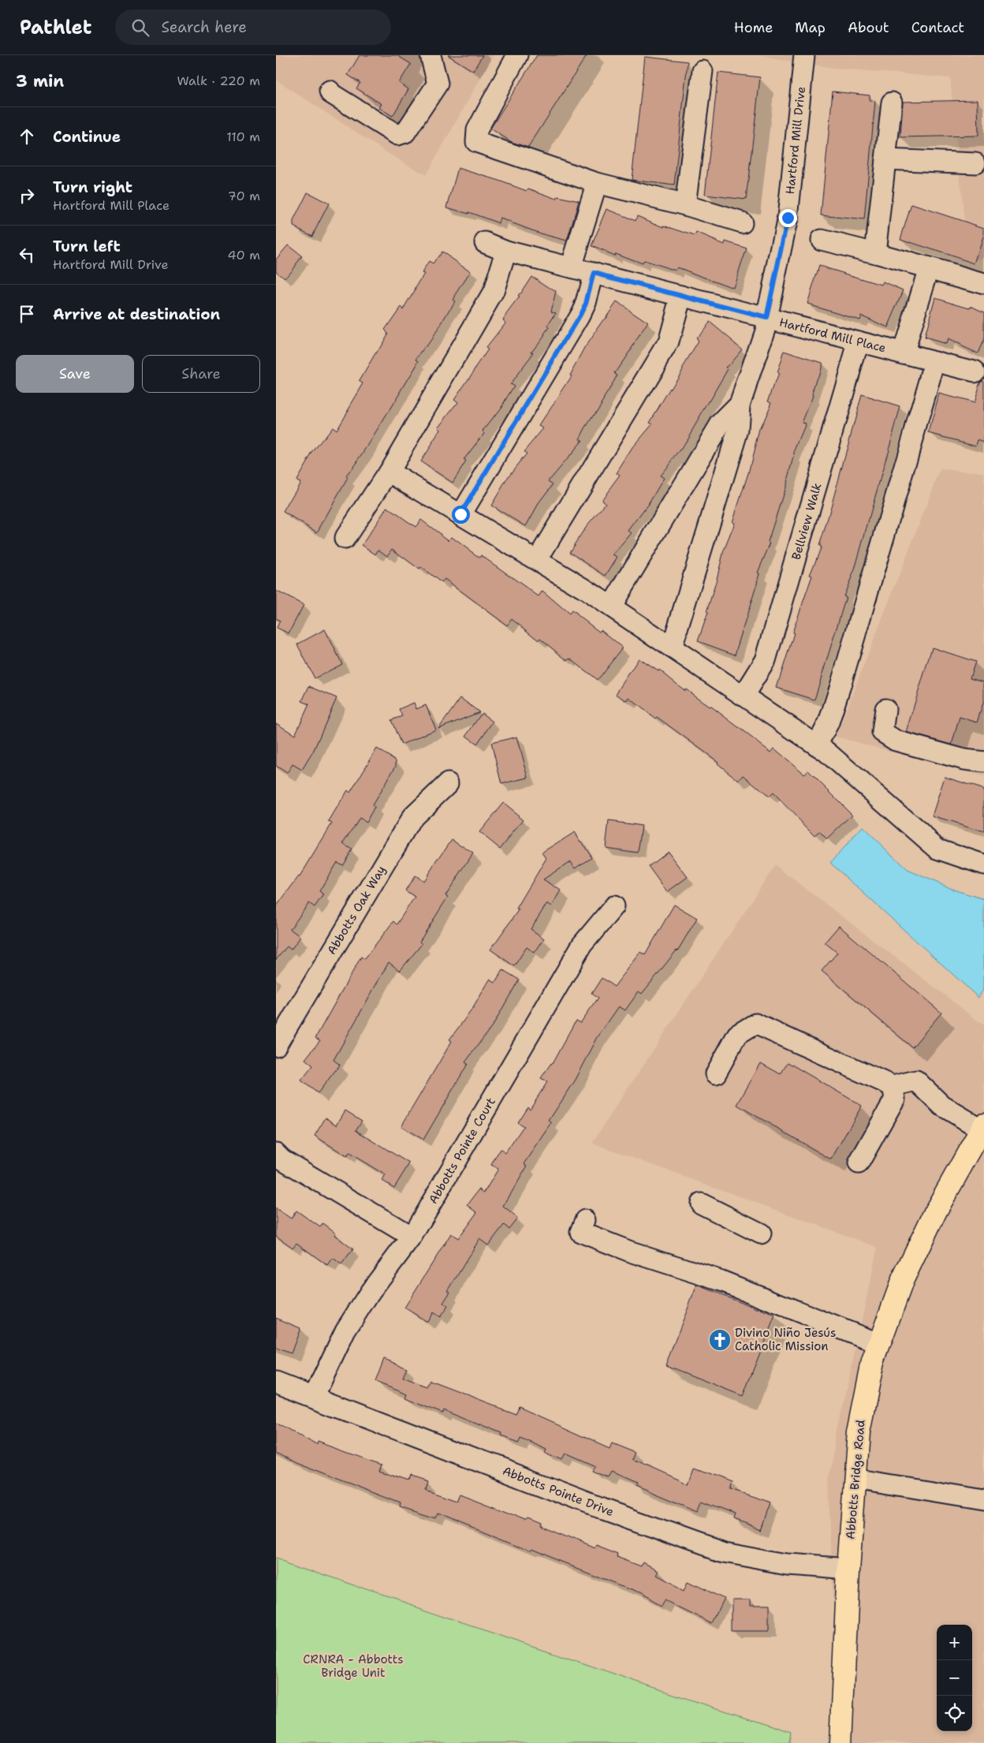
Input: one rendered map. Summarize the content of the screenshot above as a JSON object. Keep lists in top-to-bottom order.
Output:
{
  "streets": {
    "main road": ["Abbotts Bridge Road"],
    "street": [
      "Hartford Mill Drive",
      "Hartford Mill Place",
      "Bellview Walk",
      "Abbotts Oak Way",
      "Abbotts Pointe Court",
      "Abbotts Pointe Drive"
    ]
  },
  "crossings": [
    ["Hartford Mill Drive", "Hartford Mill Place"],
    ["Hartford Mill Place", "Bellview Walk"],
    ["Abbotts Pointe Court", "Abbotts Pointe Drive"],
    ["Abbotts Bridge Road", "Abbotts Pointe Drive"]
  ],
  "parks": ["CRNRA - Abbotts Bridge Unit"],
  "places": {
    "church": ["Divino Niño Jesús Catholic Mission"]
  },
  "page": {
    "header": "Pathlet",
    "search": "Search here",
    "nav": [
      "Home",
      "Map",
      "About",
      "Contact"
    ],
    "heading": ["3 min", "Walk · 220 m"],
    "list": [
      ["Continue", "110 m"],
      ["Turn right", "Hartford Mill Place", "70 m"],
      ["Turn left", "Hartford Mill Drive", "40 m"],
      "Arrive at destination"
    ],
    "buttons": ["Save", "Share"],
    "map_buttons": ["+", "−"]
  }
}
